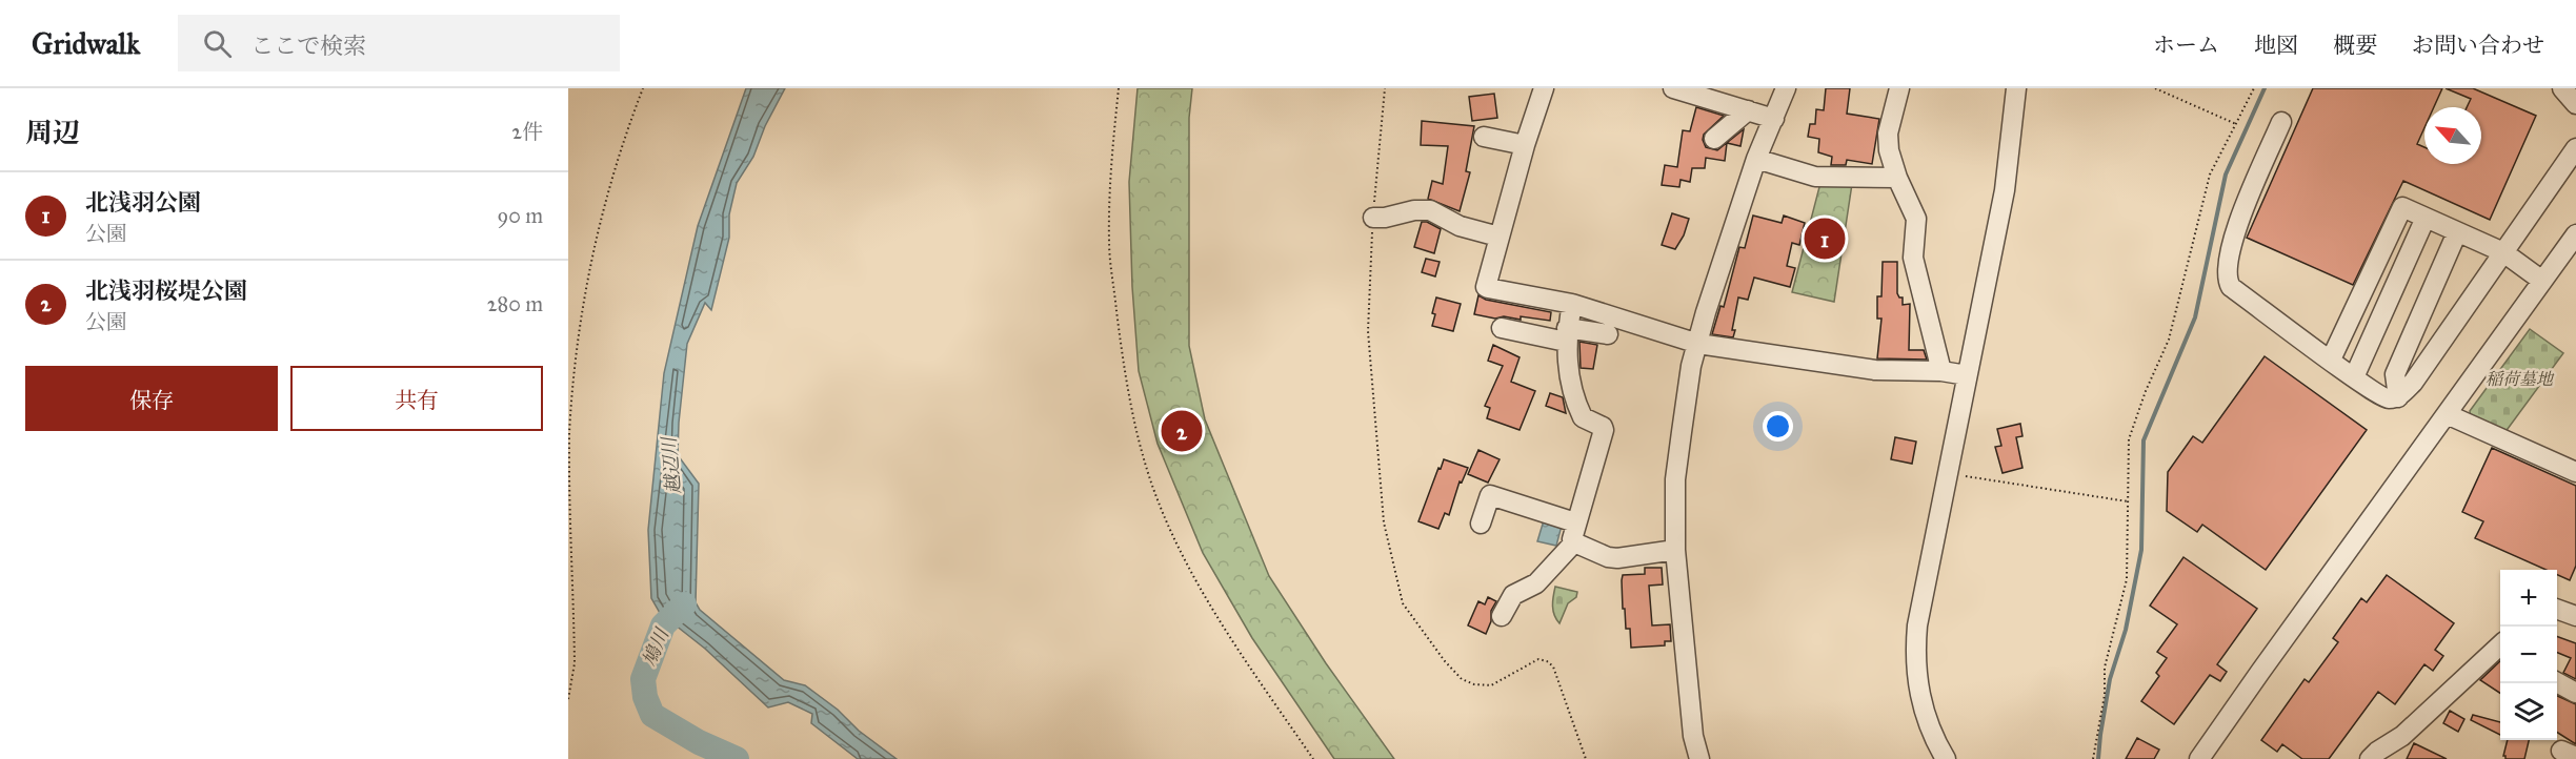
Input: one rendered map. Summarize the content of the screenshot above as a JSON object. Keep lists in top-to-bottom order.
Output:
{
  "water": ["越辺川", "鳩川"],
  "parks": ["稲荷墓地"],
  "north": "top left",
  "page": {
    "header": "Gridwalk",
    "search": "ここで検索",
    "nav": [
      "ホーム",
      "地図",
      "概要",
      "お問い合わせ"
    ],
    "heading": ["周辺", "2件"],
    "list": [
      {
        "mark": "1",
        "name": "北浅羽公園",
        "note": "公園",
        "value": "90 m"
      },
      {
        "mark": "2",
        "name": "北浅羽桜堤公園",
        "note": "公園",
        "value": "280 m"
      }
    ],
    "pins": ["1", "2"],
    "buttons": ["保存", "共有"],
    "map_buttons": ["+", "−"]
  }
}
